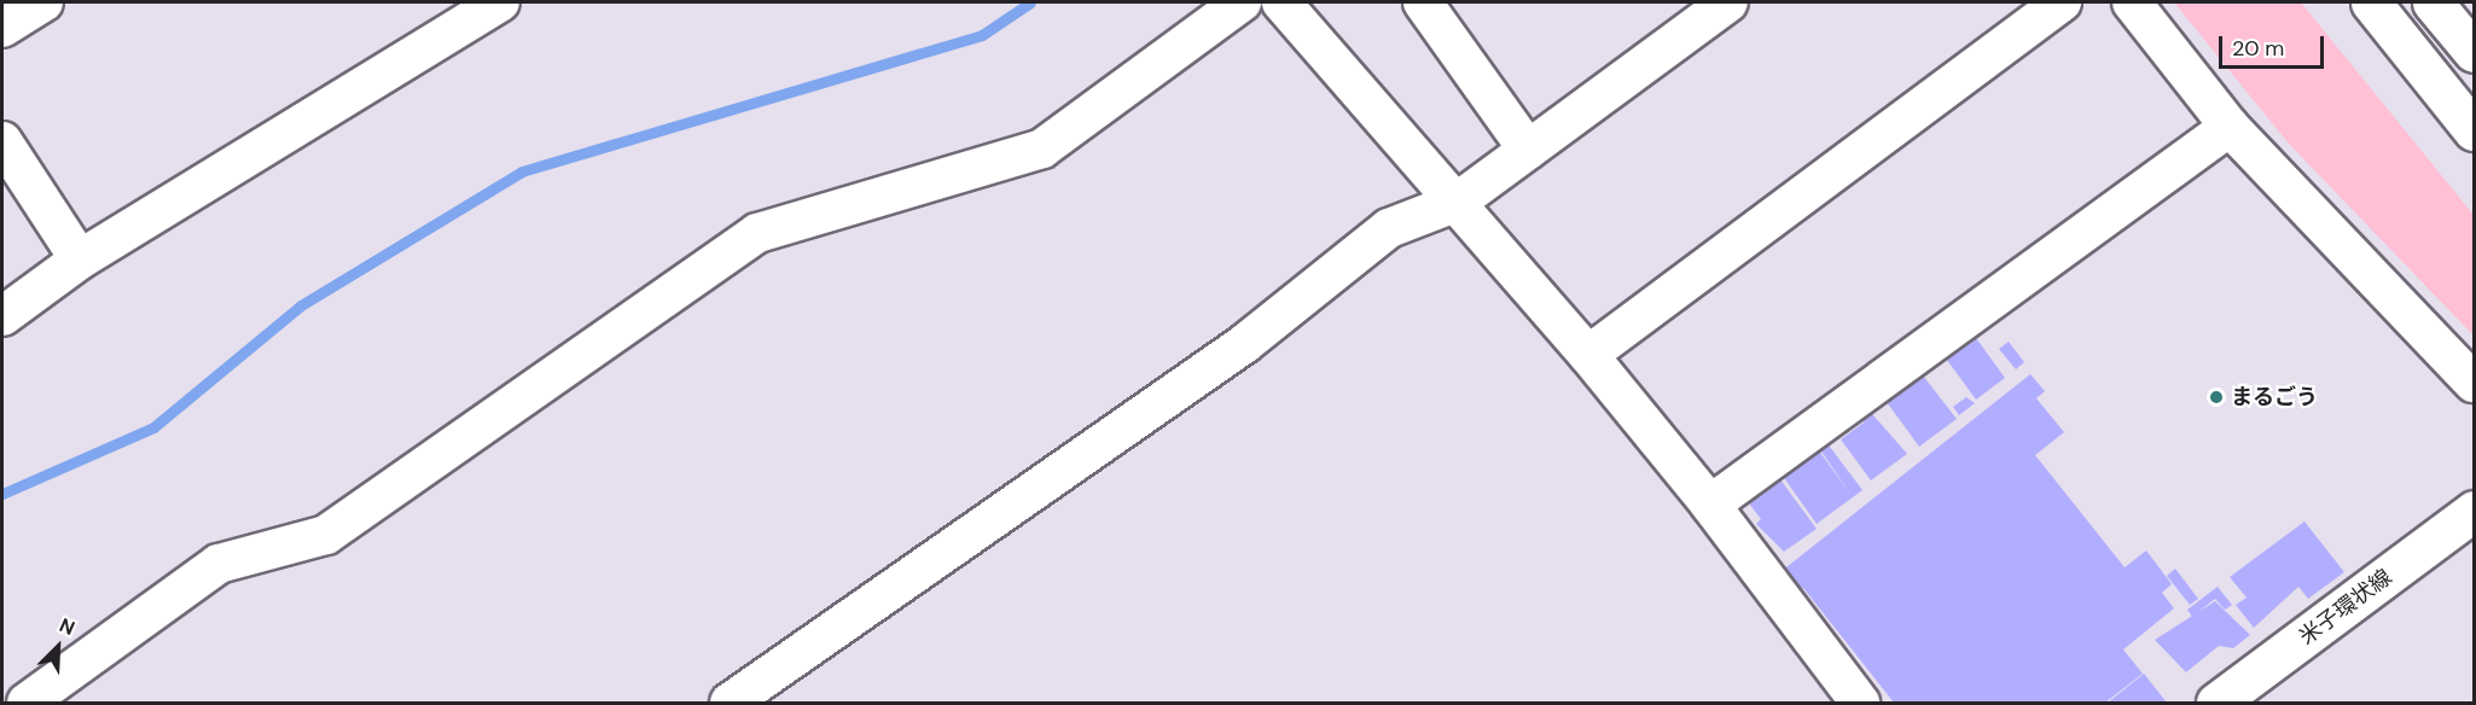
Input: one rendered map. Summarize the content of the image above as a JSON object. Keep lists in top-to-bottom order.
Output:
{
  "streets": {
    "main road": ["米子環状線"]
  },
  "places": ["まるごう"],
  "scale_bar": "20 m",
  "north": "top right"
}
